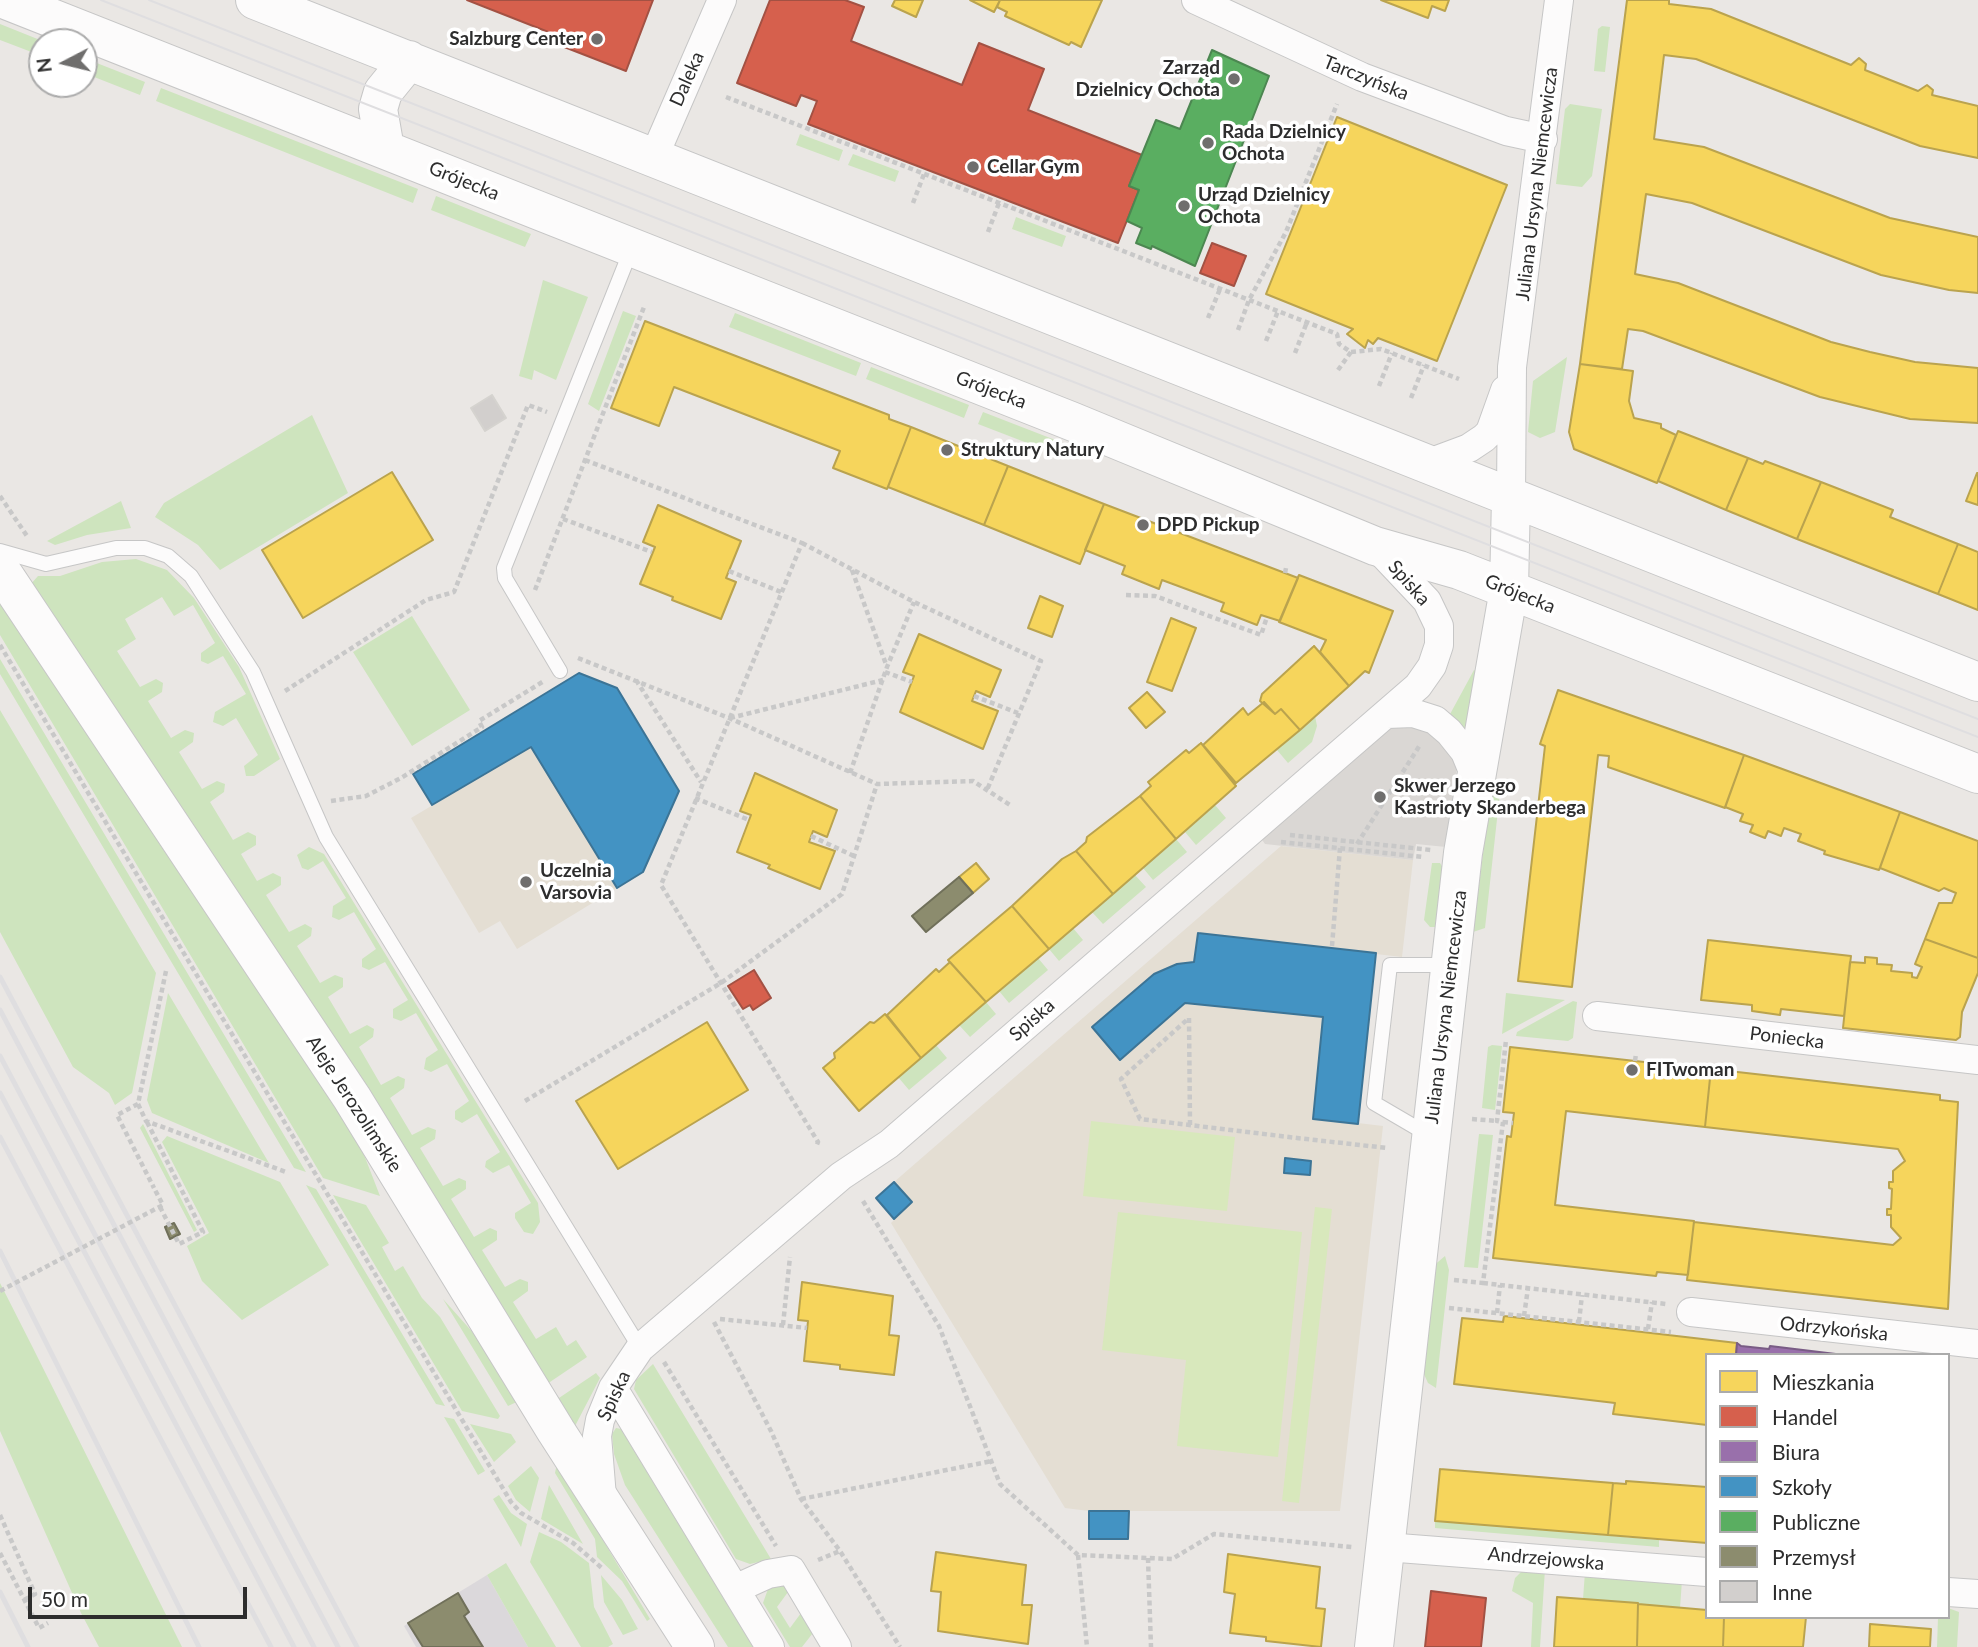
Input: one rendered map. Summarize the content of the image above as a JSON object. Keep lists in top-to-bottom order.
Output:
{
  "streets": {
    "main road": ["Grójecka", "Juliana Ursyna Niemcewicza", "Aleje Jerozolimskie"],
    "street": [
      "Tarczyńska",
      "Daleka",
      "Spiska",
      "Poniecka",
      "Odrzykońska",
      "Andrzejowska"
    ]
  },
  "crossings": [
    ["Tarczyńska", "Juliana Ursyna Niemcewicza"],
    ["Grójecka", "Juliana Ursyna Niemcewicza"],
    ["Grójecka", "Spiska"],
    ["Juliana Ursyna Niemcewicza", "Andrzejowska"],
    ["Spiska", "Aleje Jerozolimskie"]
  ],
  "places": [
    "Salzburg Center",
    "Zarząd Dzielnicy Ochota",
    "Rada Dzielnicy Ochota",
    "Cellar Gym",
    "Urząd Dzielnicy Ochota",
    "Struktury Natury",
    "DPD Pickup",
    "Skwer Jerzego Kastrioty Skanderbega",
    "Uczelnia Varsovia",
    "FITwoman"
  ],
  "legend": [
    "Mieszkania",
    "Handel",
    "Biura",
    "Szkoły",
    "Publiczne",
    "Przemysł",
    "Inne"
  ],
  "scale_bar": "50 m",
  "north": "left"
}
